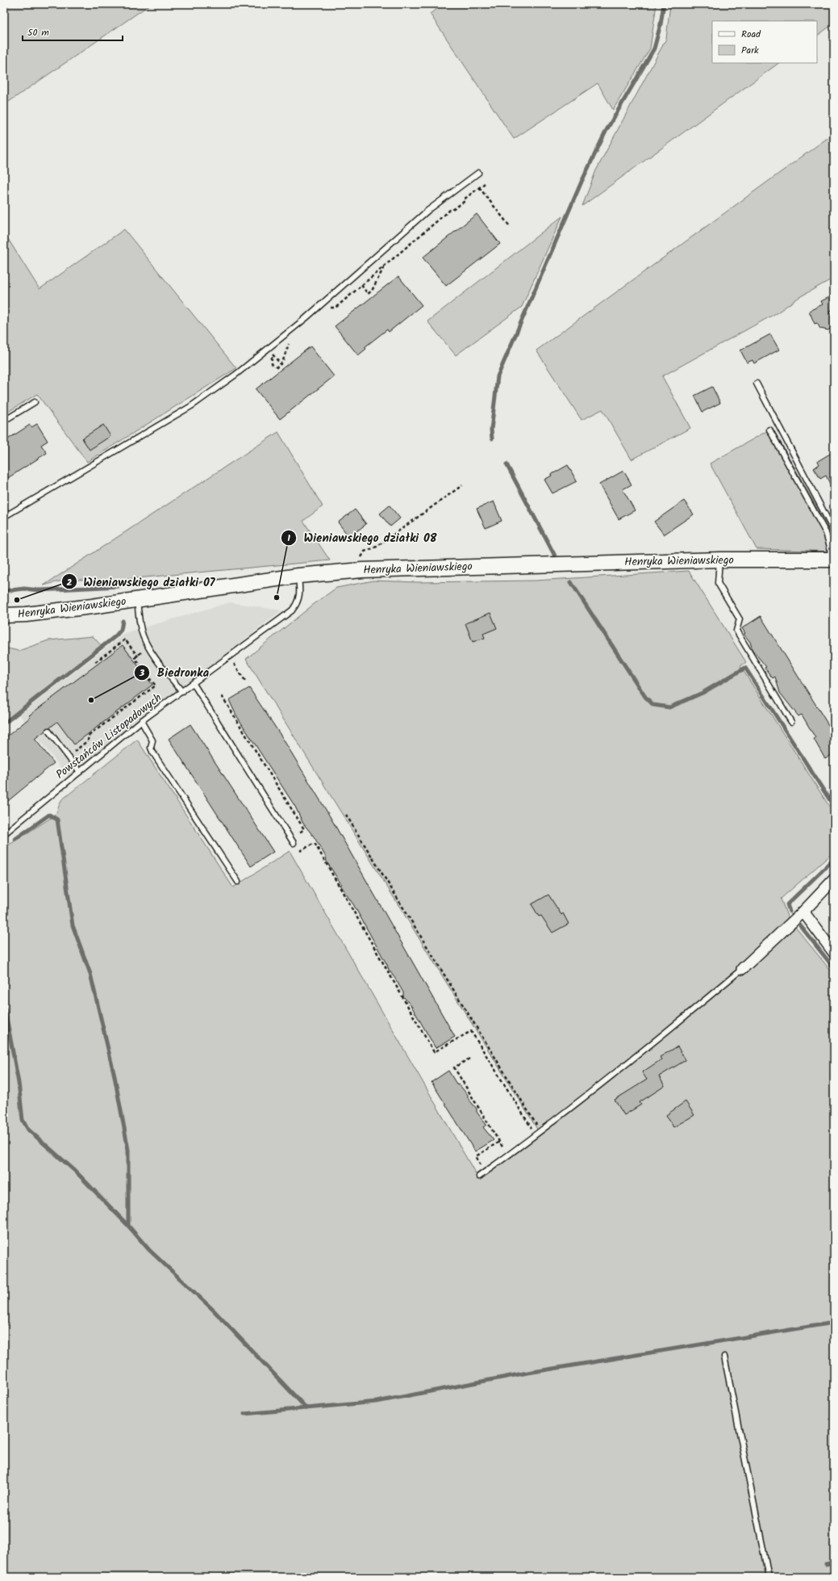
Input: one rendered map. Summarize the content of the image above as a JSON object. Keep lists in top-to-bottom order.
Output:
{
  "streets": {
    "street": ["Henryka Wieniawskiego"],
    "lane": ["Powstańców Listopadowych"]
  },
  "crossings": [
    ["Henryka Wieniawskiego", "Powstańców Listopadowych"]
  ],
  "places": ["Wieniawskiego działki 08", "Wieniawskiego działki 07", "Biedronka"],
  "legend": ["Road", "Park"],
  "scale_bar": "50 m"
}
